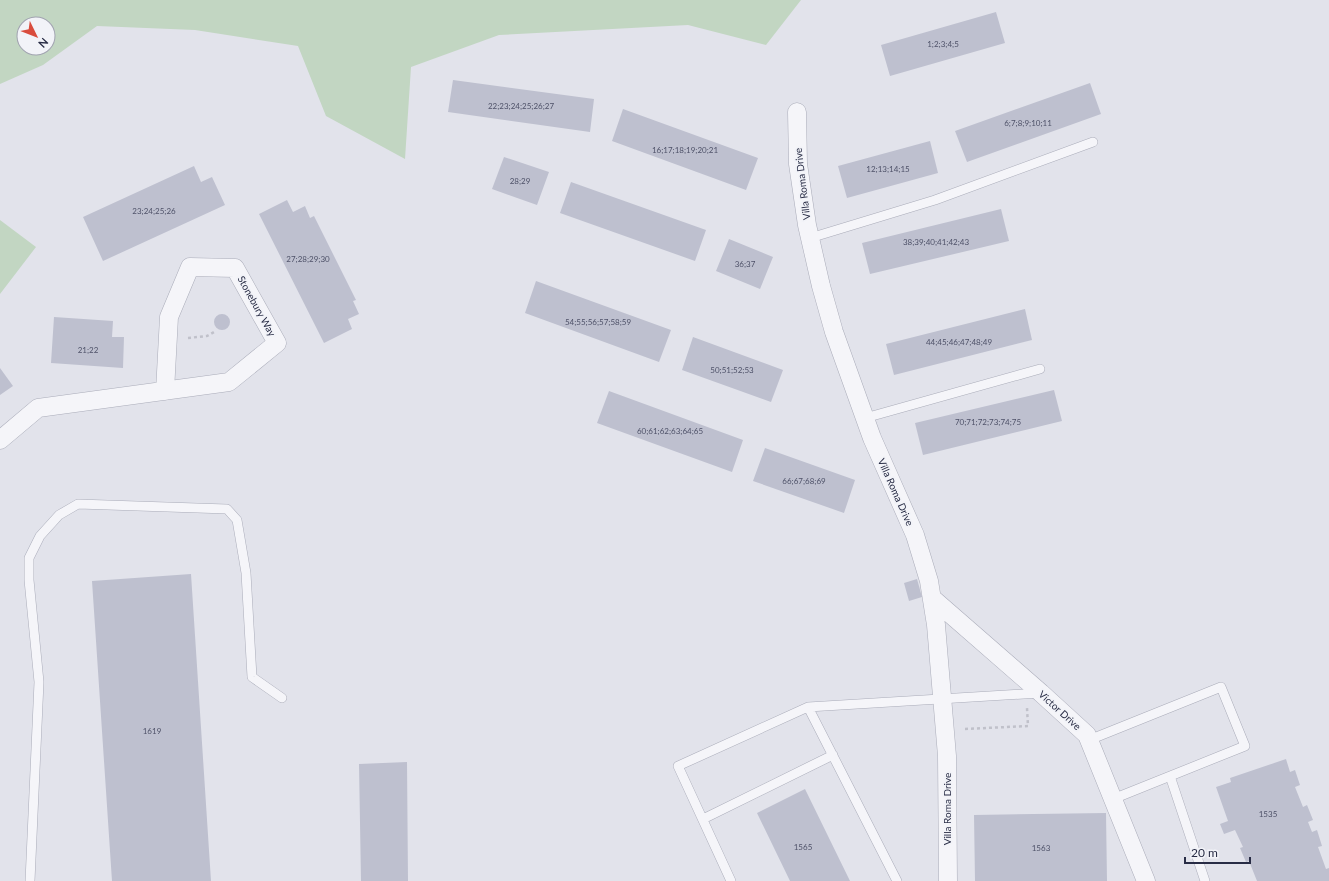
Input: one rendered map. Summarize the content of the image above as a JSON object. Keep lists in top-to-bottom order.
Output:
{
  "streets": {
    "street": ["Villa Roma Drive", "Stonebury Way", "Victor Drive"]
  },
  "crossings": [
    ["Villa Roma Drive", "Victor Drive"]
  ],
  "house_numbers": [
    "1;2;3;4;5",
    "22;23;24;25;26;27",
    "6;7;8;9;10;11",
    "16;17;18;19;20;21",
    "12;13;14;15",
    "28;29",
    "23;24;25;26",
    "38;39;40;41;42;43",
    "27;28;29;30",
    "36;37",
    "54;55;56;57;58;59",
    "44;45;46;47;48;49",
    "21;22",
    "50;51;52;53",
    "70;71;72;73;74;75",
    "60;61;62;63;64;65",
    "66;67;68;69",
    "1619",
    "1535",
    "1565",
    "1563"
  ],
  "scale_bar": "20 m",
  "north": "bottom right"
}
